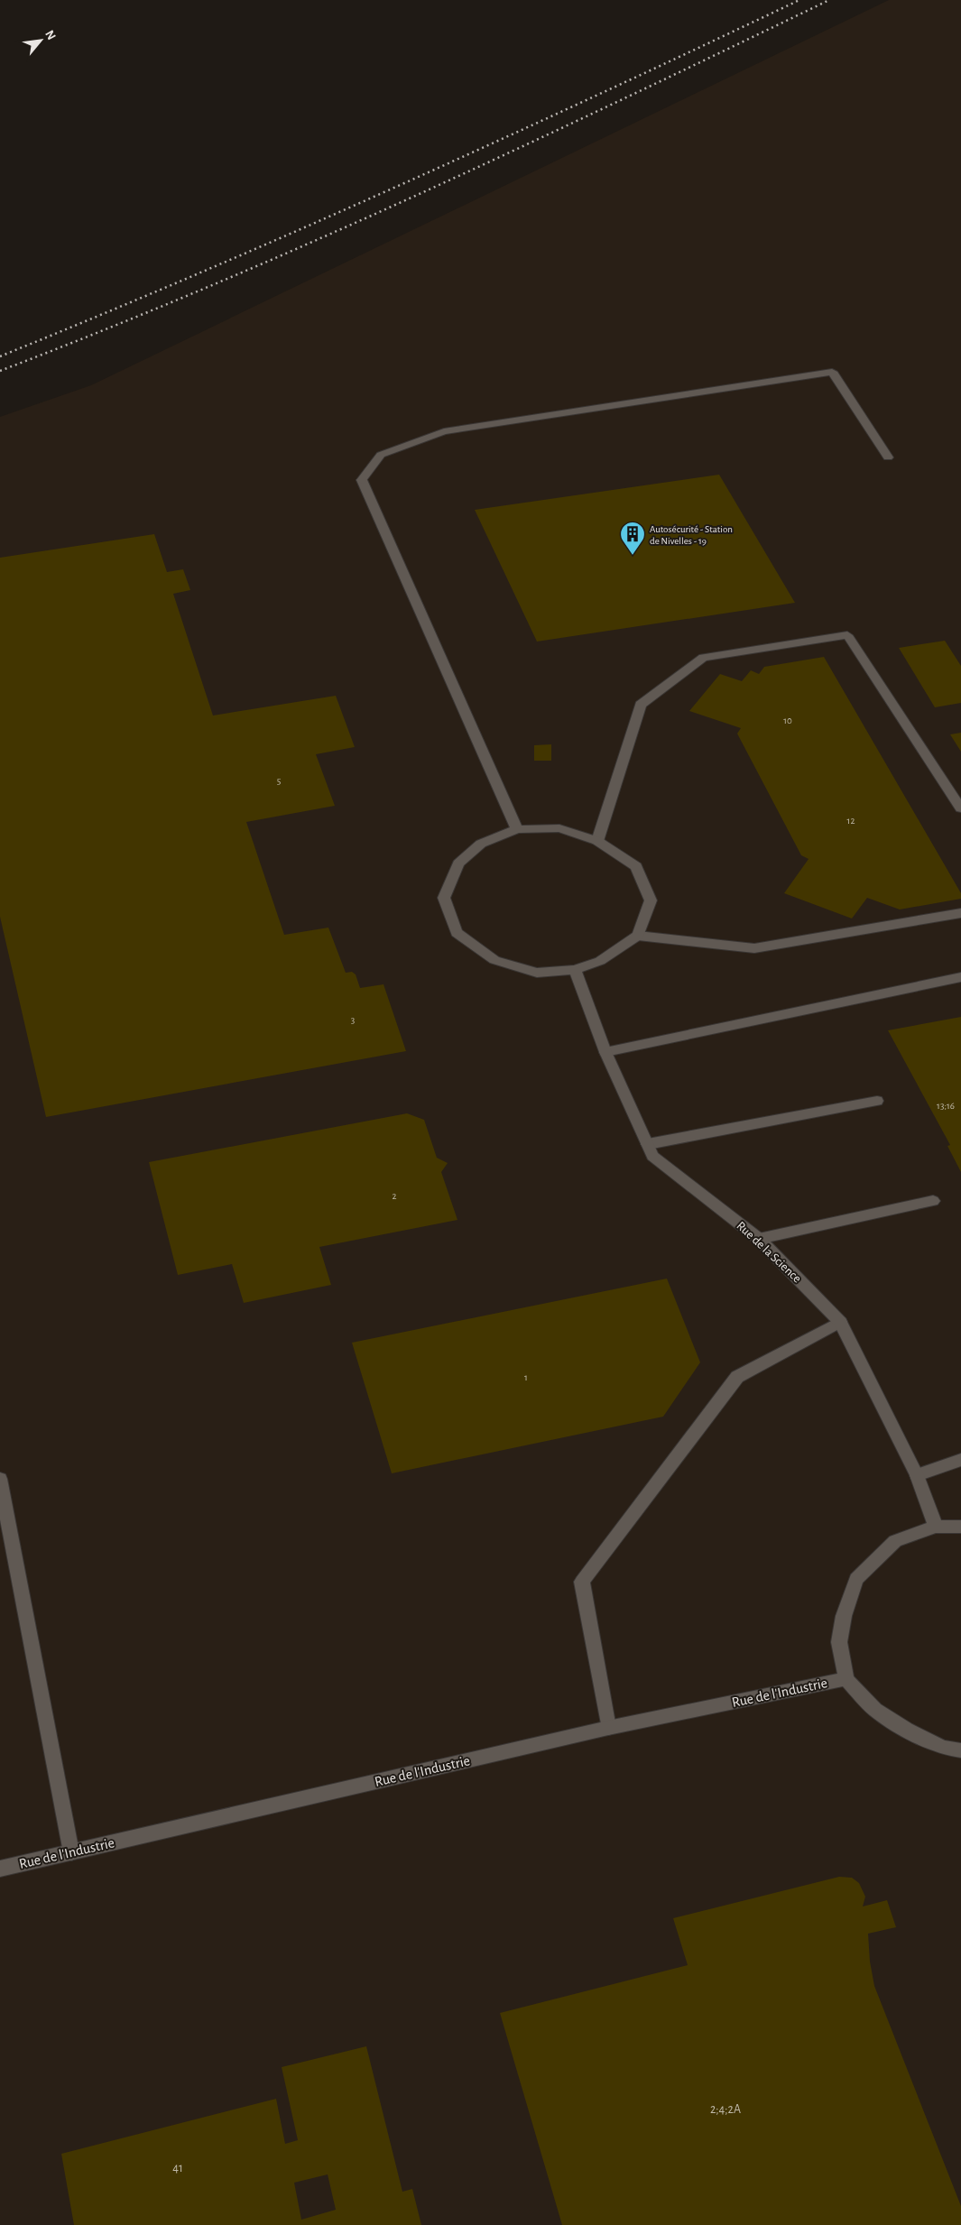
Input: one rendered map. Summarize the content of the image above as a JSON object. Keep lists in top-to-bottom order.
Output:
{
  "streets": {
    "street": ["Rue de la Science", "Rue de l'Industrie"]
  },
  "places": {
    "building": ["Autosécurité - Station de Nivelles - 19"]
  },
  "house_numbers": [
    "10",
    "5",
    "12",
    "3",
    "13;16",
    "2",
    "1",
    "2;4;2A",
    "41"
  ],
  "north": "top right"
}
